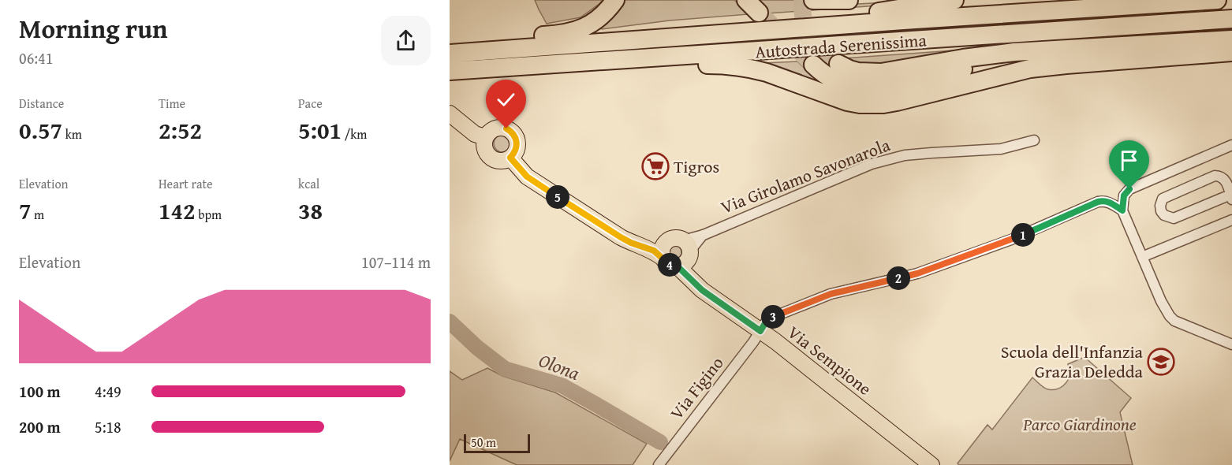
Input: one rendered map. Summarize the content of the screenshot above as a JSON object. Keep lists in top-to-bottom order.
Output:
{
  "streets": {
    "highway": ["Autostrada Serenissima"],
    "main road": ["Via Sempione"],
    "street": ["Via Girolamo Savonarola", "Via Figino"]
  },
  "crossings": [
    ["Via Girolamo Savonarola", "Via Sempione"],
    ["Via Sempione", "Via Figino"]
  ],
  "water": ["Olona"],
  "parks": ["Parco Giardinone"],
  "places": {
    "supermarket": ["Tigros"],
    "school or university": ["Scuola dell'Infanzia Grazia Deledda"]
  },
  "scale_bar": "50 m",
  "page": {
    "heading": ["Morning run", "06:41"],
    "stats": [
      ["Distance", "0.57 km"],
      ["Time", "2:52"],
      ["Pace", "5:01 /km"],
      ["Elevation", "7 m"],
      ["Heart rate", "142 bpm"],
      ["kcal", "38"]
    ],
    "pins": [
      "5",
      "1",
      "4",
      "2",
      "3"
    ],
    "chart": ["Elevation", "107–114 m"],
    "list": [
      {
        "name": "100 m",
        "note": "4:49"
      },
      {
        "name": "200 m",
        "note": "5:18"
      }
    ],
    "scale": "50 m"
  }
}
